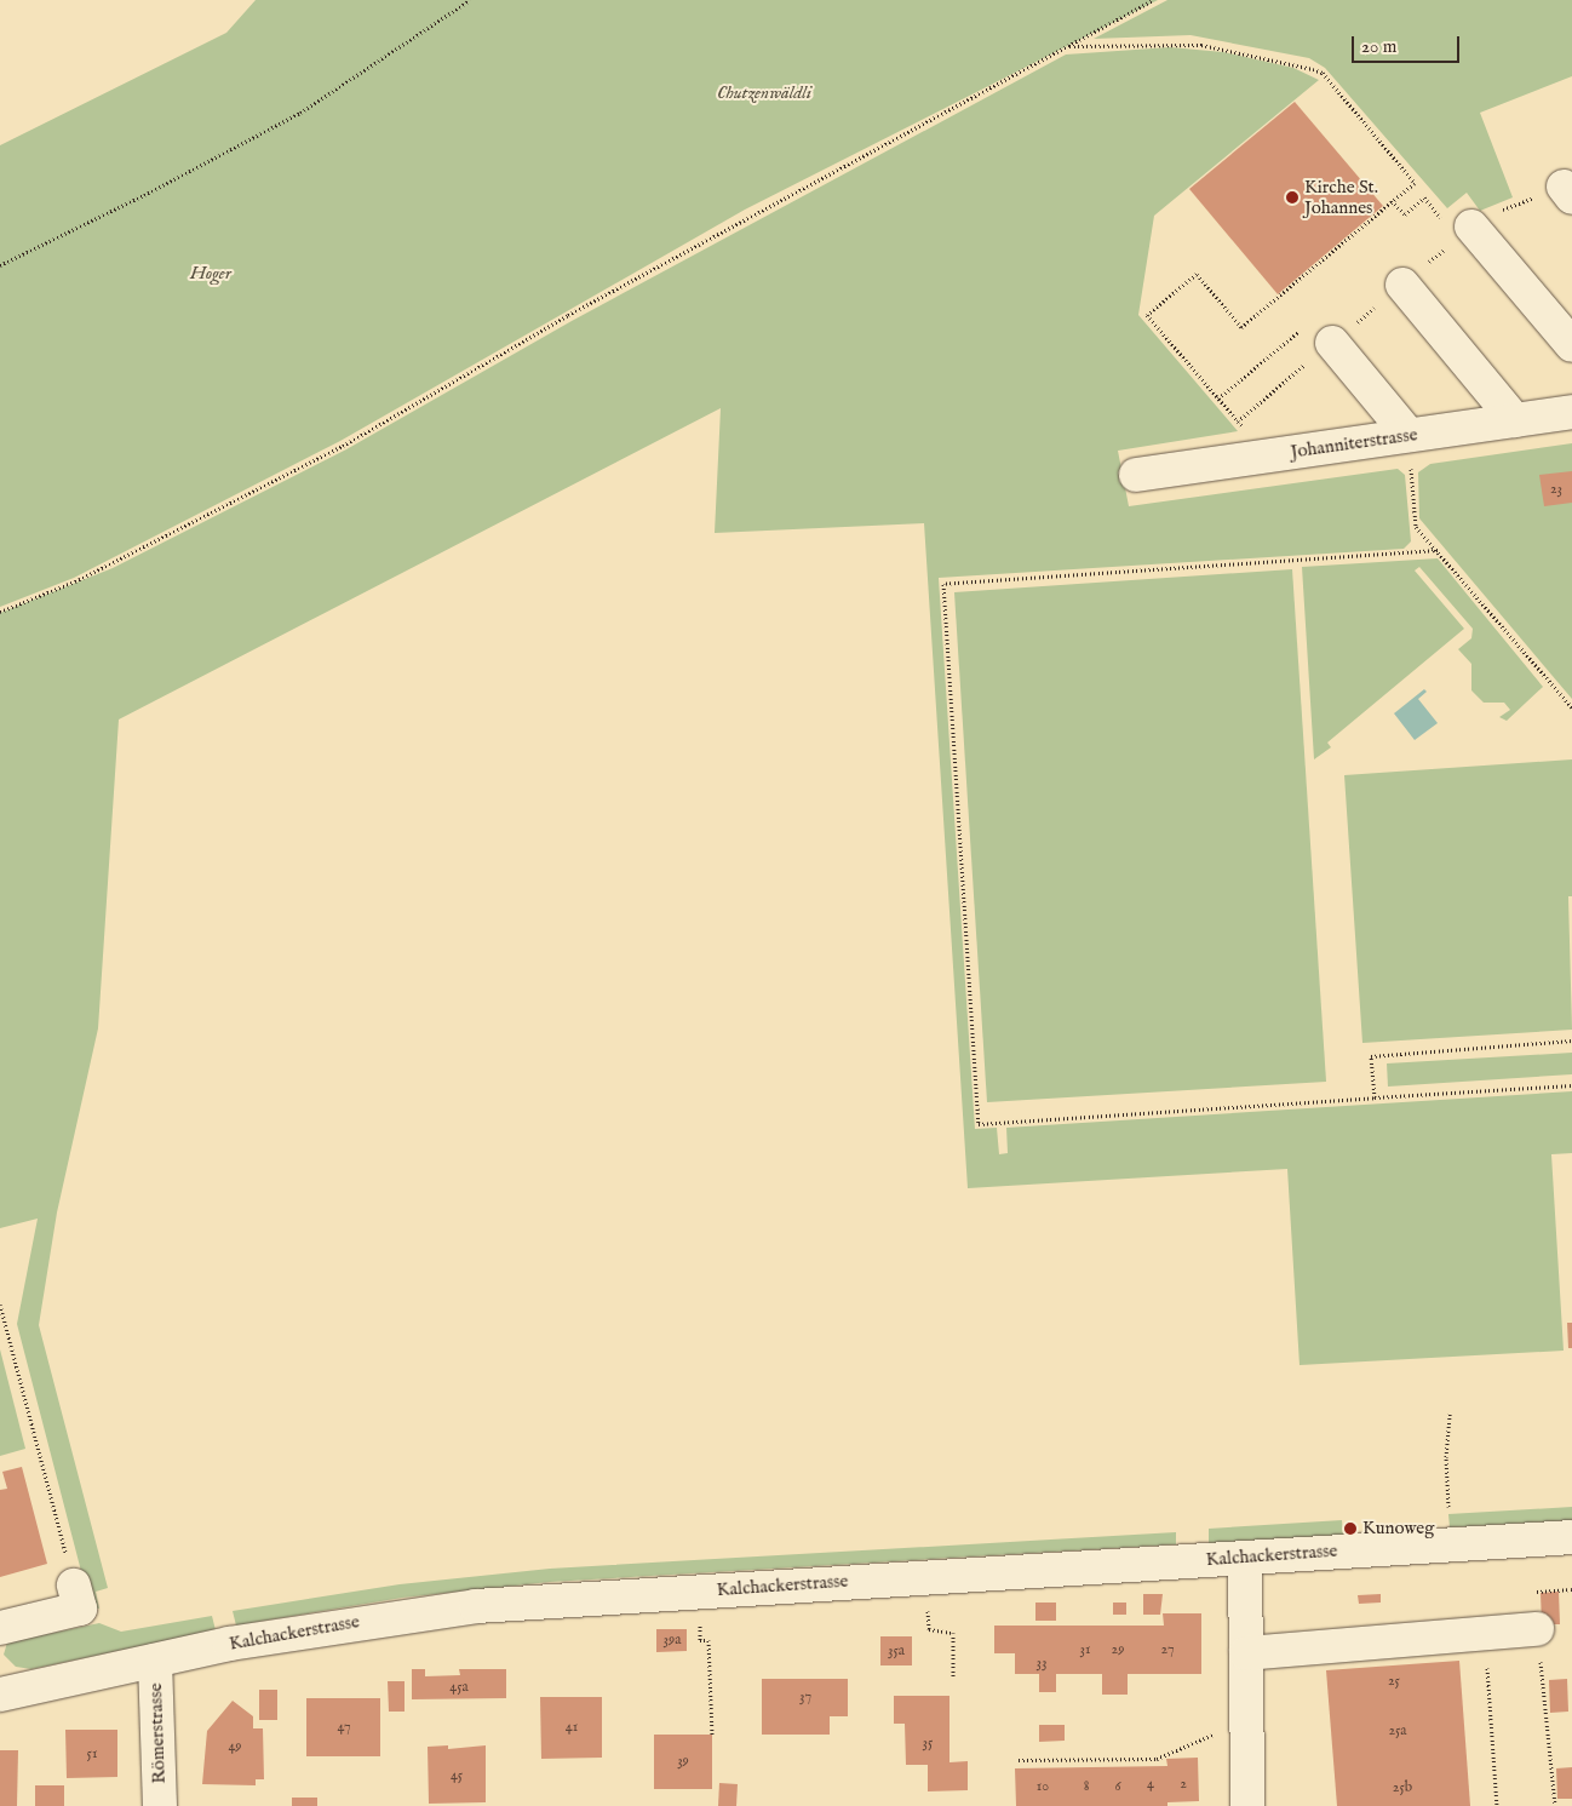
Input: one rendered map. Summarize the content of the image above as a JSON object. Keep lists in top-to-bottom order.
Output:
{
  "streets": {
    "street": ["Johanniterstrasse", "Kalchackerstrasse", "Römerstrasse"]
  },
  "crossings": [
    ["Kalchackerstrasse", "Römerstrasse"]
  ],
  "parks": ["Chutzenwäldli", "Hoger"],
  "places": ["Kirche St. Johannes", "Kunoweg"],
  "house_numbers": [
    "23",
    "39a",
    "31",
    "29",
    "27",
    "35a",
    "33",
    "25",
    "45a",
    "37",
    "47",
    "41",
    "25a",
    "35",
    "49",
    "51",
    "39",
    "45",
    "4",
    "2",
    "10",
    "8",
    "6",
    "25b"
  ],
  "scale_bar": "20 m"
}
